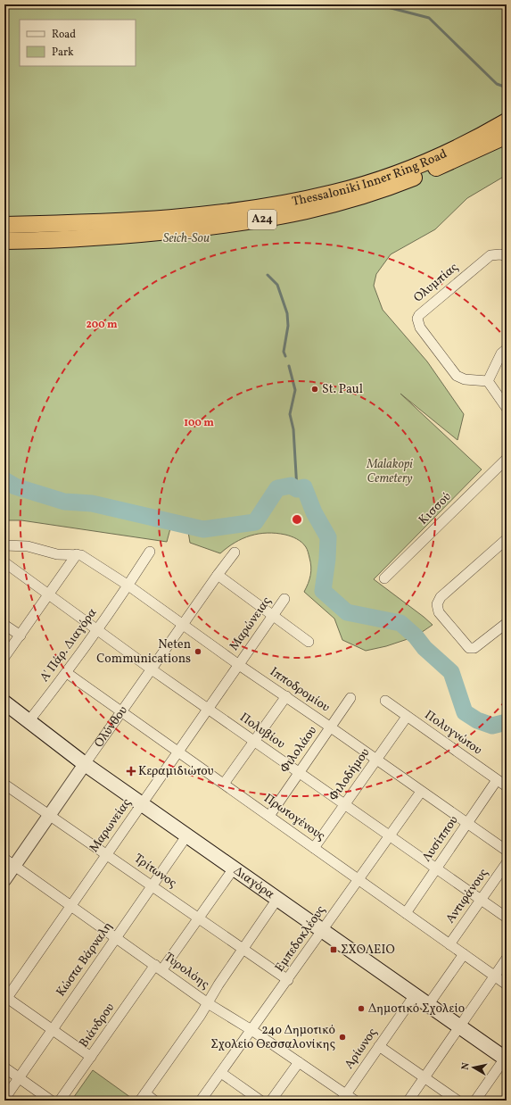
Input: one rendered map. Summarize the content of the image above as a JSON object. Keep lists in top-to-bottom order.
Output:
{
  "streets": {
    "highway": ["Thessaloniki Inner Ring Road", "Α24"],
    "main road": ["Διαγόρα"],
    "street": [
      "Ολυμπίας",
      "Κισσού",
      "Μαρώνειας",
      "Α' Πάρ. Διαγόρα",
      "Ιπποδρομίου",
      "Ολύνθου",
      "Πολυβίου",
      "Πολυγνώτου",
      "Φιλολάου",
      "Φιλοδήμου",
      "Πρωτογένους",
      "Μαρωνείας",
      "Λυσίππου",
      "Τρίτωνος",
      "Αντιφάνους",
      "Εμπεδοκλέους",
      "Κώστα Βάρναλη",
      "Τυρολόης",
      "Βιάνδρου",
      "Αρίωνος"
    ]
  },
  "crossings": [
    ["Μαρώνειας", "Ιπποδρομίου"],
    ["Μαρώνειας", "Μαρωνείας"],
    ["Α' Πάρ. Διαγόρα", "Ιπποδρομίου"],
    ["Α' Πάρ. Διαγόρα", "Πολυβίου"],
    ["Α' Πάρ. Διαγόρα", "Πρωτογένους"],
    ["Α' Πάρ. Διαγόρα", "Διαγόρα"],
    ["Ιπποδρομίου", "Ολύνθου"],
    ["Ιπποδρομίου", "Φιλολάου"],
    ["Ιπποδρομίου", "Φιλοδήμου"],
    ["Ιπποδρομίου", "Μαρωνείας"],
    ["Ιπποδρομίου", "Λυσίππου"],
    ["Ιπποδρομίου", "Εμπεδοκλέους"],
    ["Ολύνθου", "Πολυβίου"],
    ["Ολύνθου", "Πρωτογένους"],
    ["Ολύνθου", "Τρίτωνος"],
    ["Ολύνθου", "Διαγόρα"],
    ["Ολύνθου", "Τυρολόης"],
    ["Πολυβίου", "Φιλολάου"],
    ["Πολυβίου", "Φιλοδήμου"],
    ["Πολυβίου", "Μαρωνείας"],
    ["Πολυβίου", "Λυσίππου"],
    ["Πολυβίου", "Αντιφάνους"],
    ["Πολυβίου", "Εμπεδοκλέους"],
    ["Πολυγνώτου", "Φιλοδήμου"],
    ["Πολυγνώτου", "Λυσίππου"],
    ["Φιλολάου", "Πρωτογένους"],
    ["Φιλοδήμου", "Πρωτογένους"],
    ["Πρωτογένους", "Μαρωνείας"],
    ["Πρωτογένους", "Λυσίππου"],
    ["Πρωτογένους", "Αντιφάνους"],
    ["Πρωτογένους", "Εμπεδοκλέους"],
    ["Μαρωνείας", "Τρίτωνος"],
    ["Μαρωνείας", "Διαγόρα"],
    ["Μαρωνείας", "Τυρολόης"],
    ["Τρίτωνος", "Εμπεδοκλέους"],
    ["Τρίτωνος", "Κώστα Βάρναλη"],
    ["Τρίτωνος", "Βιάνδρου"],
    ["Διαγόρα", "Εμπεδοκλέους"],
    ["Διαγόρα", "Κώστα Βάρναλη"],
    ["Διαγόρα", "Βιάνδρου"],
    ["Διαγόρα", "Αρίωνος"],
    ["Εμπεδοκλέους", "Τυρολόης"],
    ["Κώστα Βάρναλη", "Τυρολόης"],
    ["Τυρολόης", "Βιάνδρου"],
    ["Τυρολόης", "Αρίωνος"]
  ],
  "parks": ["Seich-Sou", "Malakopi Cemetery"],
  "places": {
    "other": [
      "St. Paul",
      "Neten Communications",
      "Δημοτικό Σχολείο",
      "24ο Δημοτικό Σχολείο Θεσσαλονίκης"
    ],
    "health": ["Κεραμιδιώτου"],
    "transit": ["ΣΧΟΛΕΙΟ"]
  },
  "legend": ["Road", "Park"],
  "north": "left",
  "rings": ["200 m", "100 m"]
}
